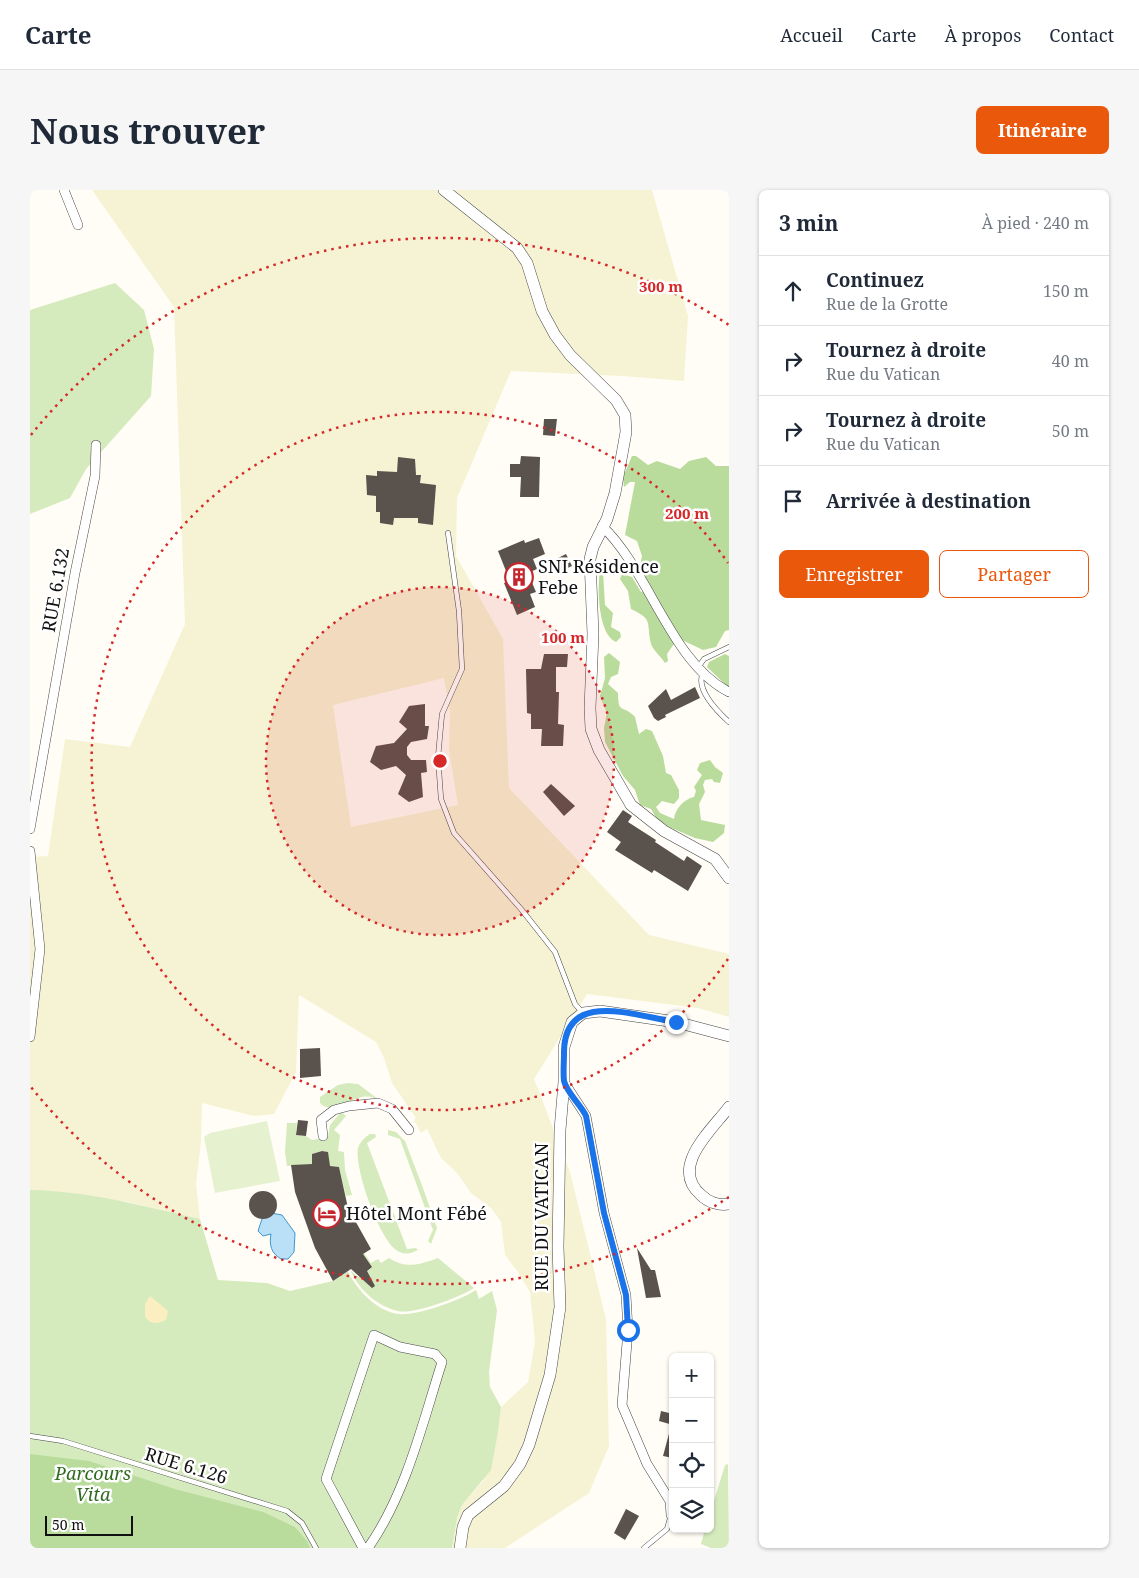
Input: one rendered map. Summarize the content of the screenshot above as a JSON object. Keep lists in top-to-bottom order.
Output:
{
  "streets": {
    "street": ["RUE 6.132", "RUE DU VATICAN"],
    "lane": ["RUE 6.126"]
  },
  "parks": ["Parcours Vita"],
  "places": {
    "building": ["SNI Résidence Febe"],
    "hotel": ["Hôtel Mont Fébé"]
  },
  "scale_bar": "50 m",
  "page": {
    "header": "Carte",
    "nav": [
      "Accueil",
      "Carte",
      "À propos",
      "Contact"
    ],
    "buttons": [
      "Itinéraire",
      ["Enregistrer", "Partager"]
    ],
    "title": "Nous trouver",
    "heading": ["3 min", "À pied · 240 m"],
    "list": [
      ["Continuez", "Rue de la Grotte", "150 m"],
      ["Tournez à droite", "Rue du Vatican", "40 m"],
      ["Tournez à droite", "Rue du Vatican", "50 m"],
      "Arrivée à destination"
    ],
    "map_buttons": ["+", "−"],
    "scale": "50 m"
  },
  "rings": ["300 m", "200 m", "100 m"]
}
